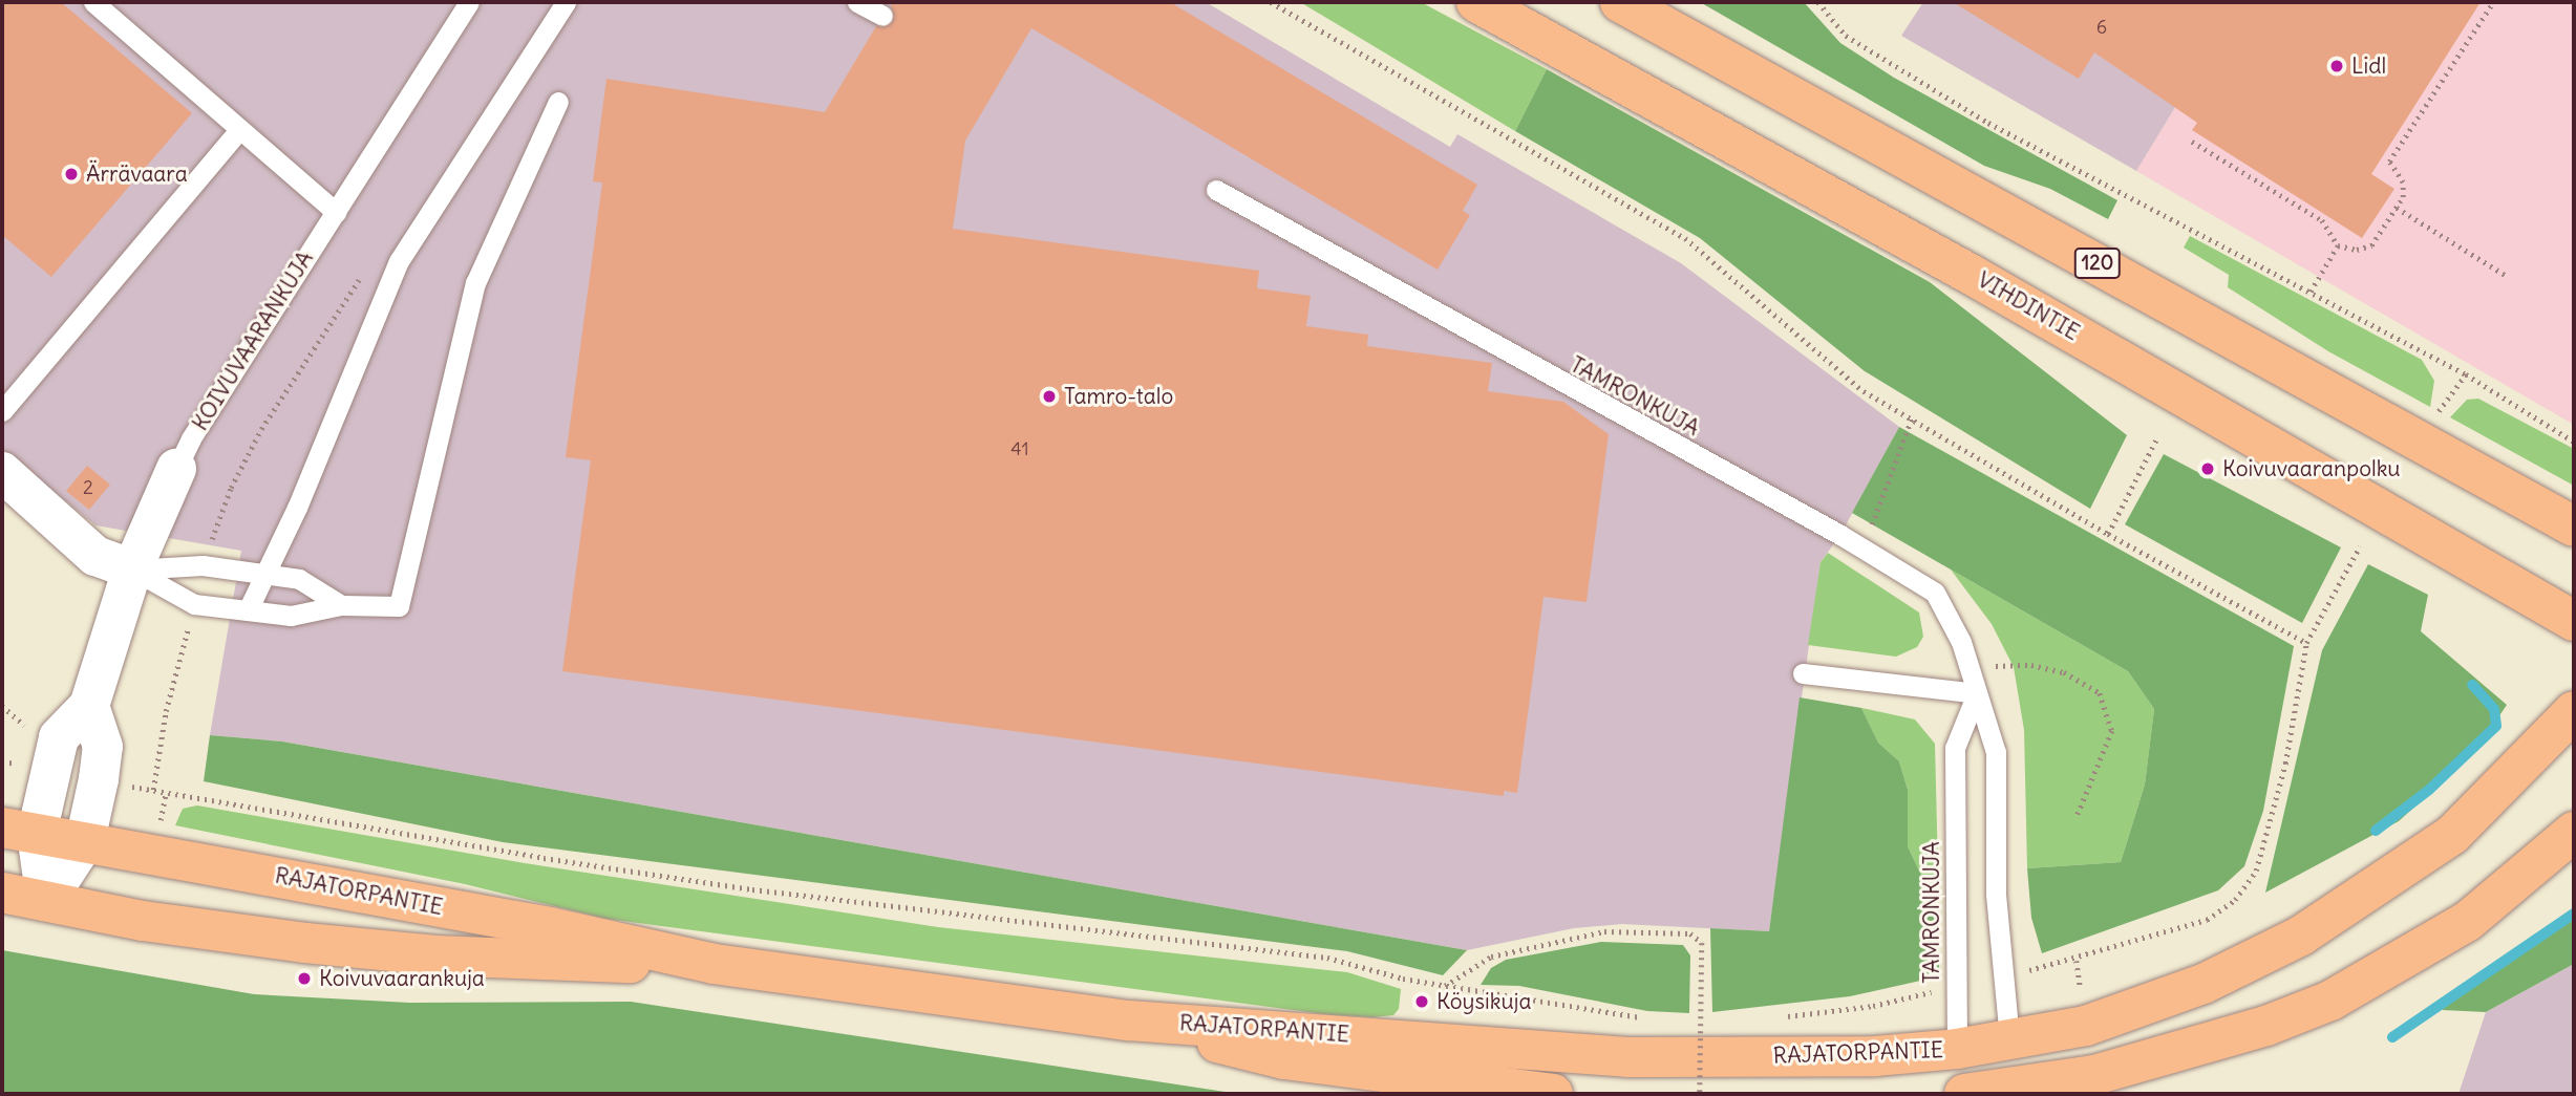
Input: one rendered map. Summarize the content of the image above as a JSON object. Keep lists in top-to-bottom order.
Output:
{
  "streets": {
    "main road": ["120", "VIHDINTIE", "RAJATORPANTIE"],
    "street": ["KOIVUVAARANKUJA"],
    "lane": ["TAMRONKUJA"]
  },
  "crossings": [
    ["KOIVUVAARANKUJA", "RAJATORPANTIE"],
    ["TAMRONKUJA", "RAJATORPANTIE"]
  ],
  "places": [
    "Lidl",
    "Ärrävaara",
    "Tamro-talo",
    "Koivuvaaranpolku",
    "Koivuvaarankuja",
    "Köysikuja"
  ],
  "house_numbers": ["6", "41", "2"]
}
